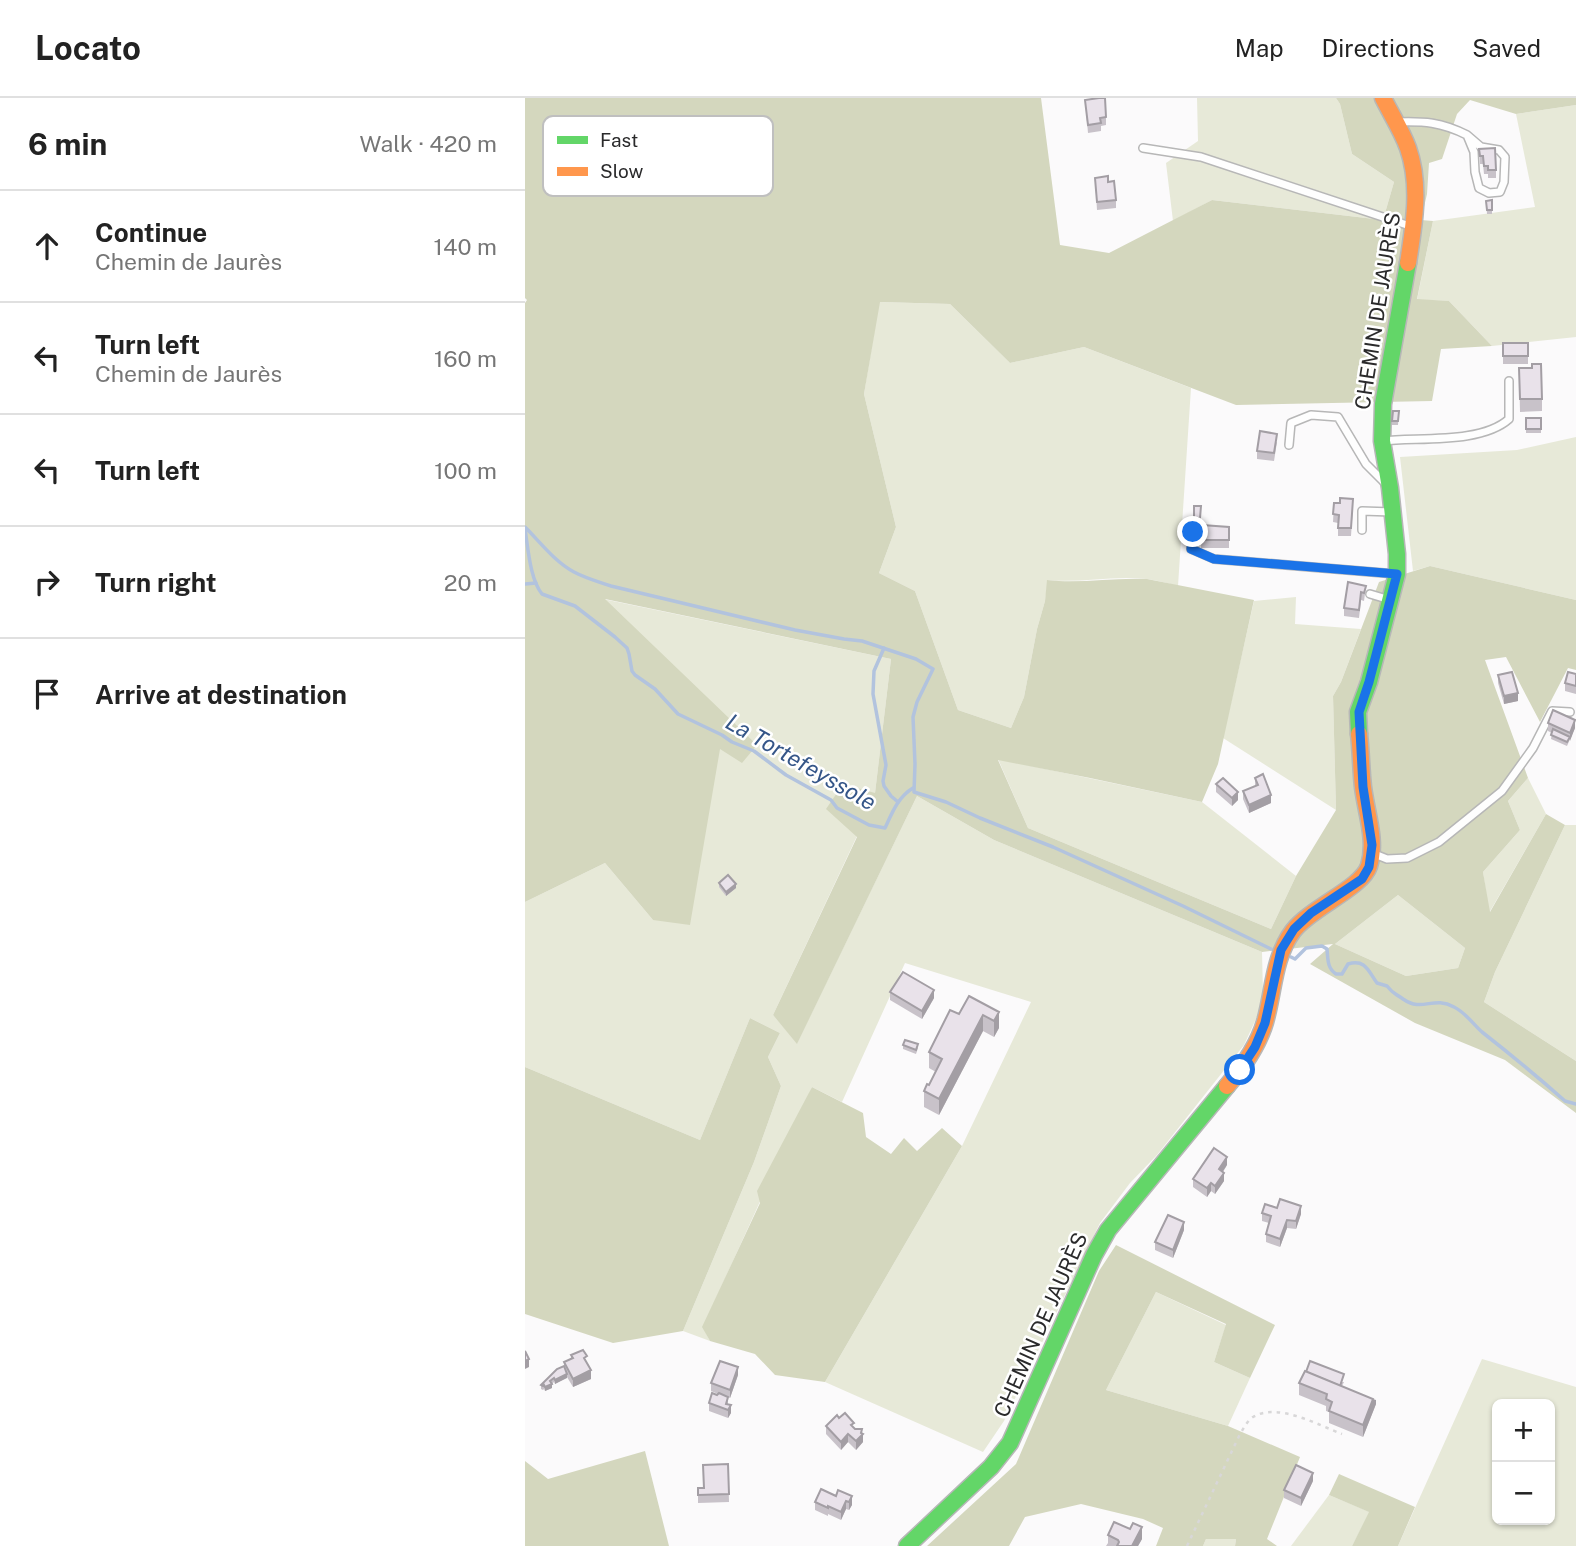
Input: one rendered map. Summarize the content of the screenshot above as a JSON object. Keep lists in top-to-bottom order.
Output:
{
  "streets": {
    "street": ["CHEMIN DE JAURÈS"]
  },
  "water": ["La Tortefeyssole"],
  "legend": ["Fast", "Slow"],
  "page": {
    "header": "Locato",
    "nav": ["Map", "Directions", "Saved"],
    "heading": ["6 min", "Walk · 420 m"],
    "list": [
      ["Continue", "Chemin de Jaurès", "140 m"],
      ["Turn left", "Chemin de Jaurès", "160 m"],
      ["Turn left", "100 m"],
      ["Turn right", "20 m"],
      "Arrive at destination"
    ],
    "map_buttons": ["+", "−"]
  }
}
